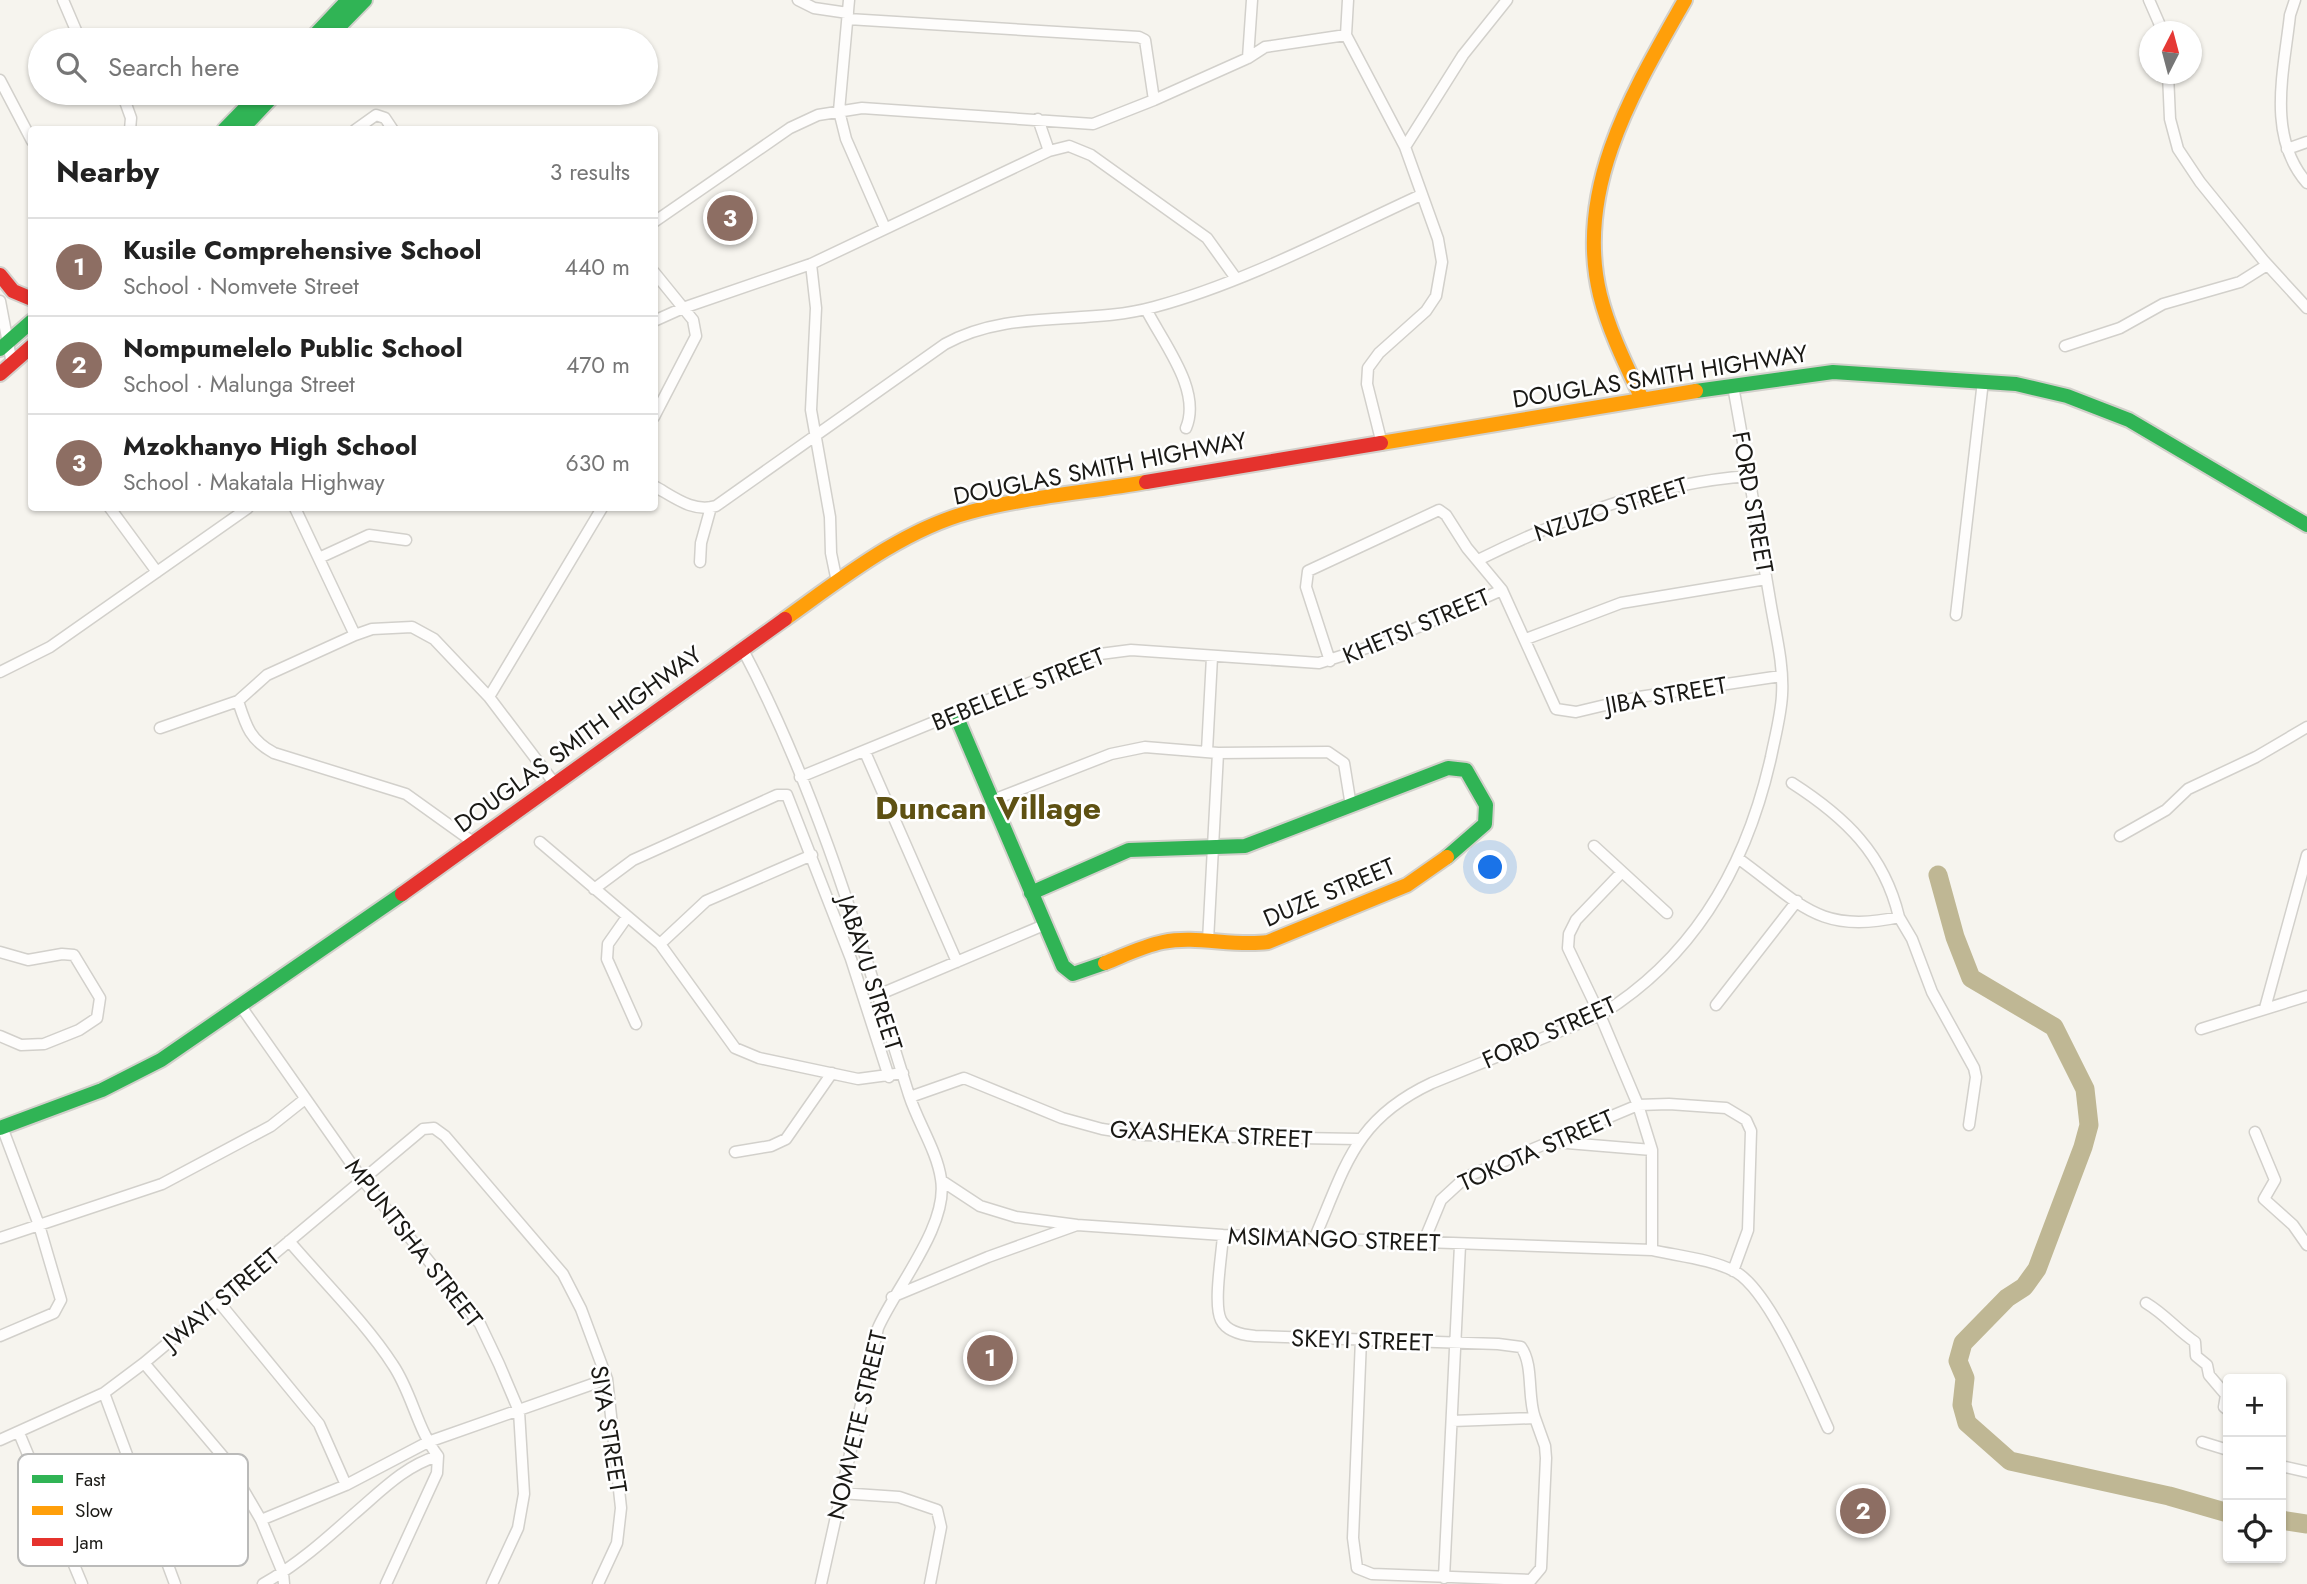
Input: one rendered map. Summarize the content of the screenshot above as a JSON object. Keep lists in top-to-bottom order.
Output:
{
  "streets": {
    "street": [
      "DOUGLAS SMITH HIGHWAY",
      "FORD STREET",
      "NZUZO STREET",
      "KHETSI STREET",
      "BEBELELE STREET",
      "JIBA STREET",
      "DUZE STREET",
      "JABAVU STREET",
      "GXASHEKA STREET",
      "TOKOTA STREET",
      "MSIMANGO STREET",
      "MPUNTSHA STREET",
      "JWAYI STREET",
      "SKEYI STREET",
      "NOMVETE STREET",
      "SIYA STREET"
    ]
  },
  "crossings": [
    ["DOUGLAS SMITH HIGHWAY", "FORD STREET"],
    ["DOUGLAS SMITH HIGHWAY", "JABAVU STREET"],
    ["DOUGLAS SMITH HIGHWAY", "MPUNTSHA STREET"],
    ["FORD STREET", "NZUZO STREET"],
    ["FORD STREET", "JIBA STREET"],
    ["FORD STREET", "GXASHEKA STREET"],
    ["FORD STREET", "MSIMANGO STREET"],
    ["KHETSI STREET", "BEBELELE STREET"],
    ["BEBELELE STREET", "JABAVU STREET"],
    ["JABAVU STREET", "GXASHEKA STREET"],
    ["JABAVU STREET", "MSIMANGO STREET"],
    ["TOKOTA STREET", "MSIMANGO STREET"],
    ["MSIMANGO STREET", "SKEYI STREET"],
    ["MSIMANGO STREET", "NOMVETE STREET"],
    ["MPUNTSHA STREET", "JWAYI STREET"],
    ["JWAYI STREET", "SIYA STREET"]
  ],
  "districts": ["Duncan Village"],
  "legend": ["Fast", "Slow", "Jam"],
  "north": "top",
  "page": {
    "search": "Search here",
    "heading": ["Nearby", "3 results"],
    "pins": ["3", "1", "2"],
    "list": [
      {
        "mark": "1",
        "name": "Kusile Comprehensive School",
        "note": "School · Nomvete Street",
        "value": "440 m"
      },
      {
        "mark": "2",
        "name": "Nompumelelo Public School",
        "note": "School · Malunga Street",
        "value": "470 m"
      },
      {
        "mark": "3",
        "name": "Mzokhanyo High School",
        "note": "School · Makatala Highway",
        "value": "630 m"
      }
    ],
    "map_buttons": ["+", "−"]
  }
}
